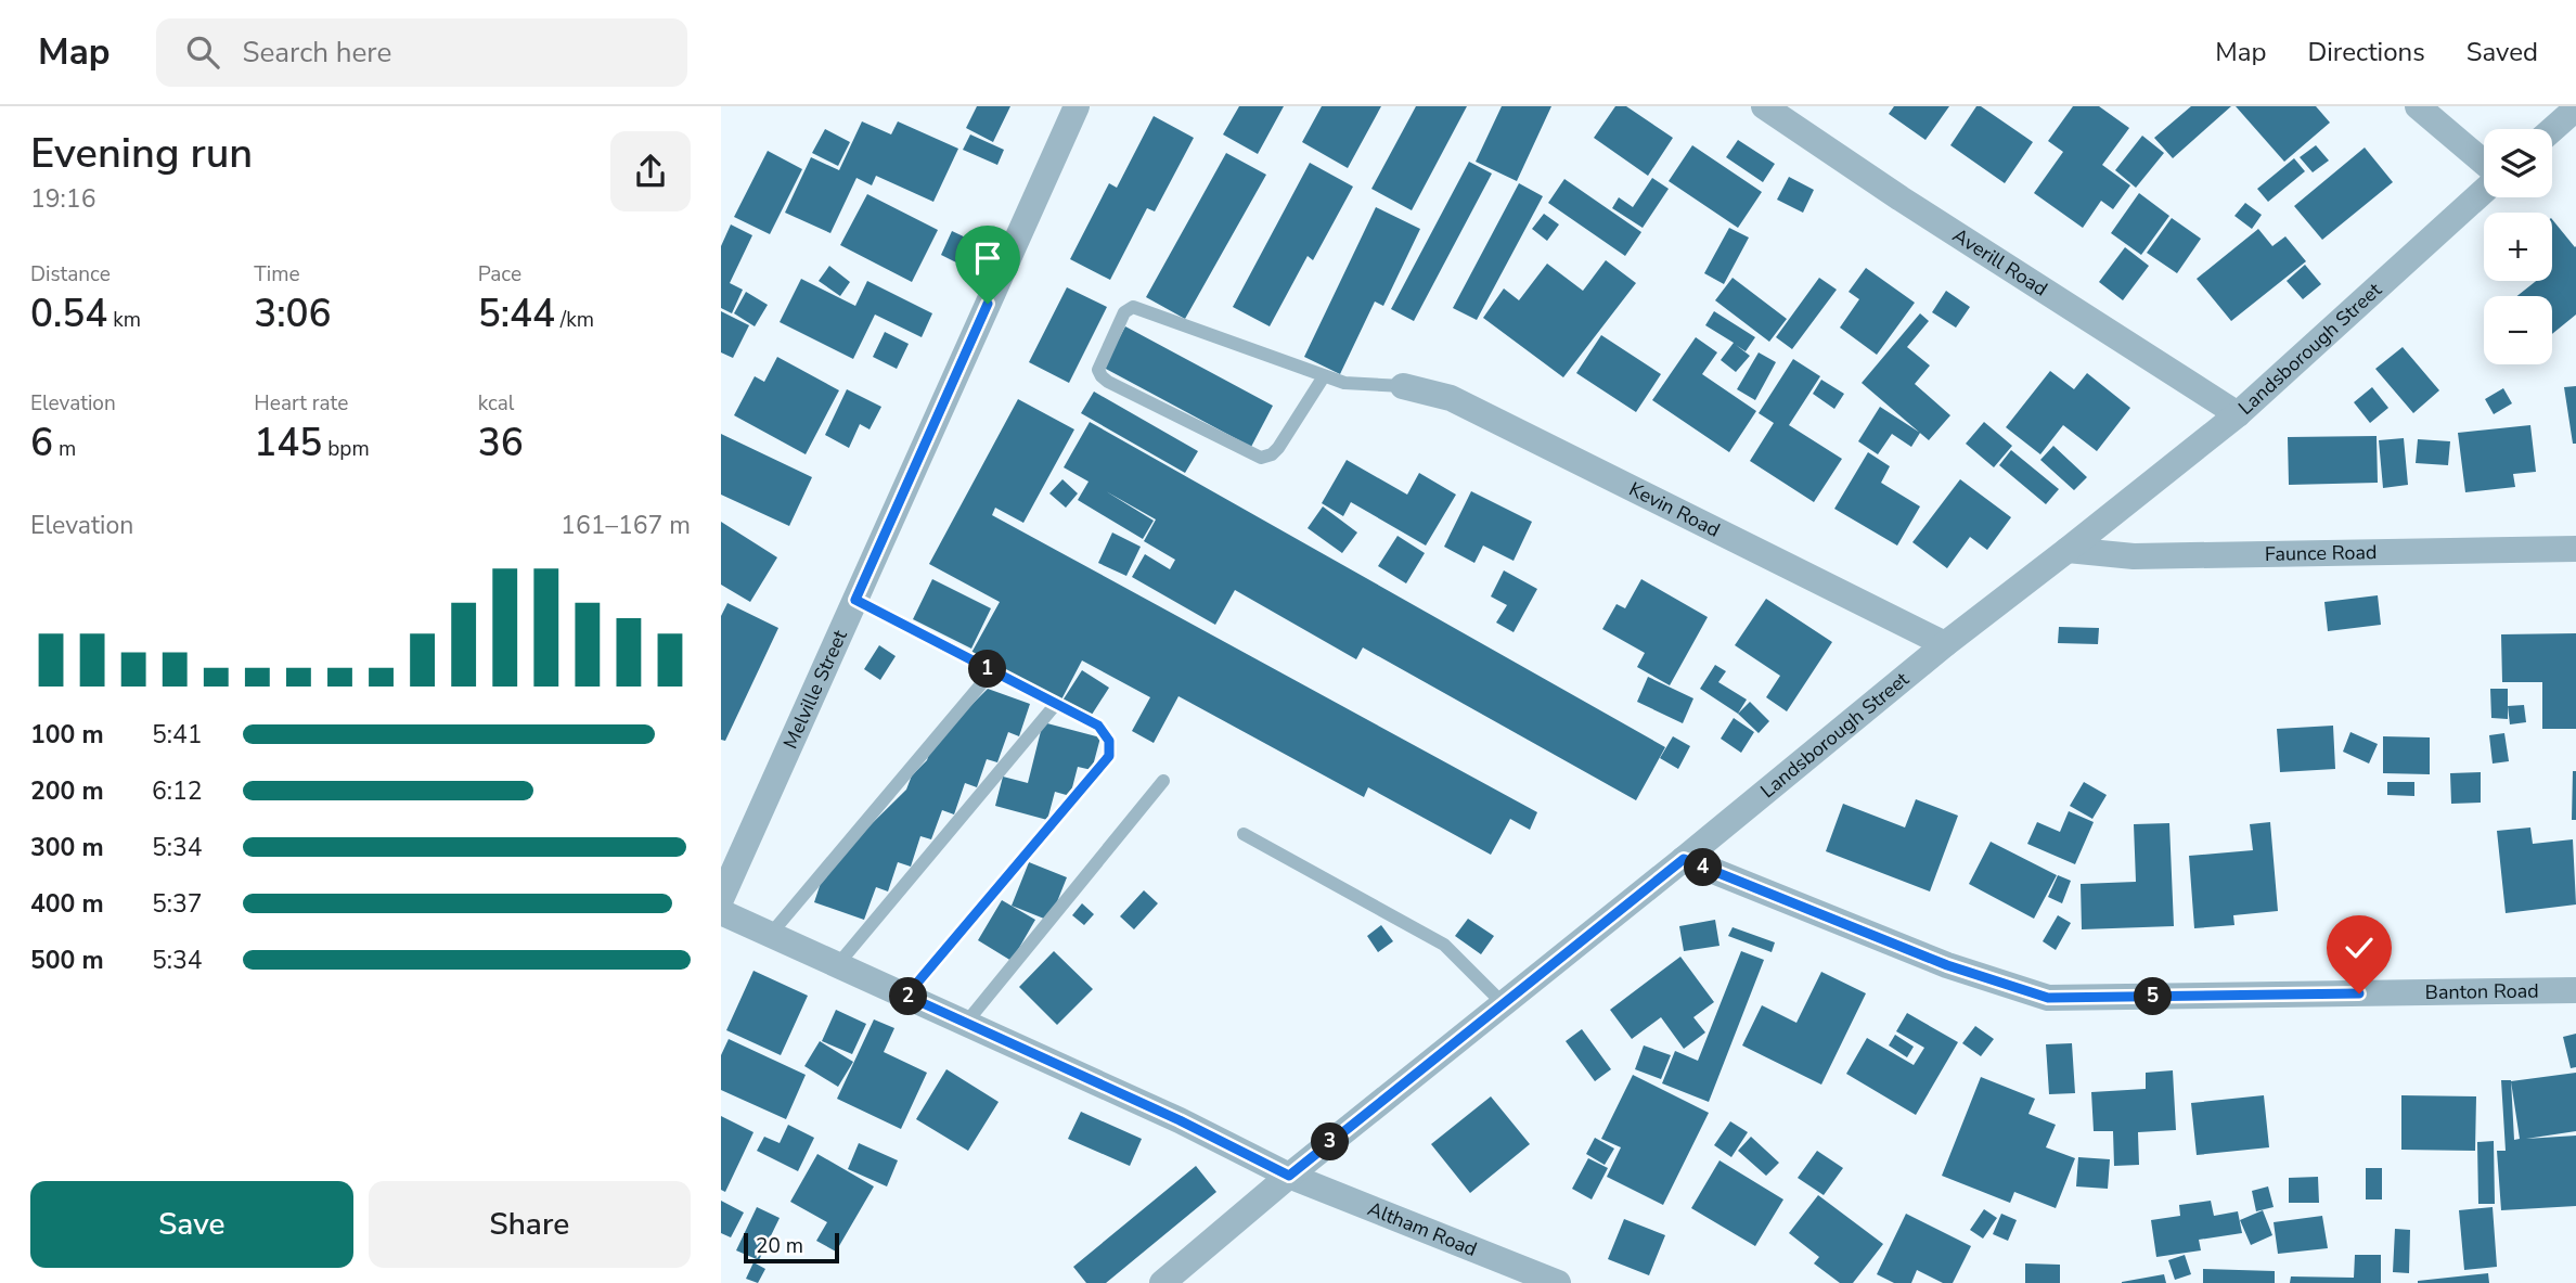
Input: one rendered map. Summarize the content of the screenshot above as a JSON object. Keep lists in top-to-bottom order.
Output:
{
  "streets": {
    "street": [
      "Averill Road",
      "Landsborough Street",
      "Kevin Road",
      "Faunce Road",
      "Melville Street",
      "Banton Road",
      "Altham Road"
    ]
  },
  "crossings": [
    ["Averill Road", "Landsborough Street"],
    ["Landsborough Street", "Kevin Road"],
    ["Landsborough Street", "Faunce Road"],
    ["Landsborough Street", "Banton Road"],
    ["Landsborough Street", "Altham Road"]
  ],
  "scale_bar": "20 m",
  "page": {
    "header": "Map",
    "search": "Search here",
    "nav": ["Map", "Directions", "Saved"],
    "heading": ["Evening run", "19:16"],
    "map_buttons": ["+", "−"],
    "stats": [
      ["Distance", "0.54 km"],
      ["Time", "3:06"],
      ["Pace", "5:44 /km"],
      ["Elevation", "6 m"],
      ["Heart rate", "145 bpm"],
      ["kcal", "36"]
    ],
    "chart": ["Elevation", "161–167 m"],
    "pins": [
      "1",
      "4",
      "2",
      "5",
      "3"
    ],
    "list": [
      {
        "name": "100 m",
        "note": "5:41"
      },
      {
        "name": "200 m",
        "note": "6:12"
      },
      {
        "name": "300 m",
        "note": "5:34"
      },
      {
        "name": "400 m",
        "note": "5:37"
      },
      {
        "name": "500 m",
        "note": "5:34"
      }
    ],
    "buttons": ["Save", "Share"],
    "scale": "20 m"
  }
}
